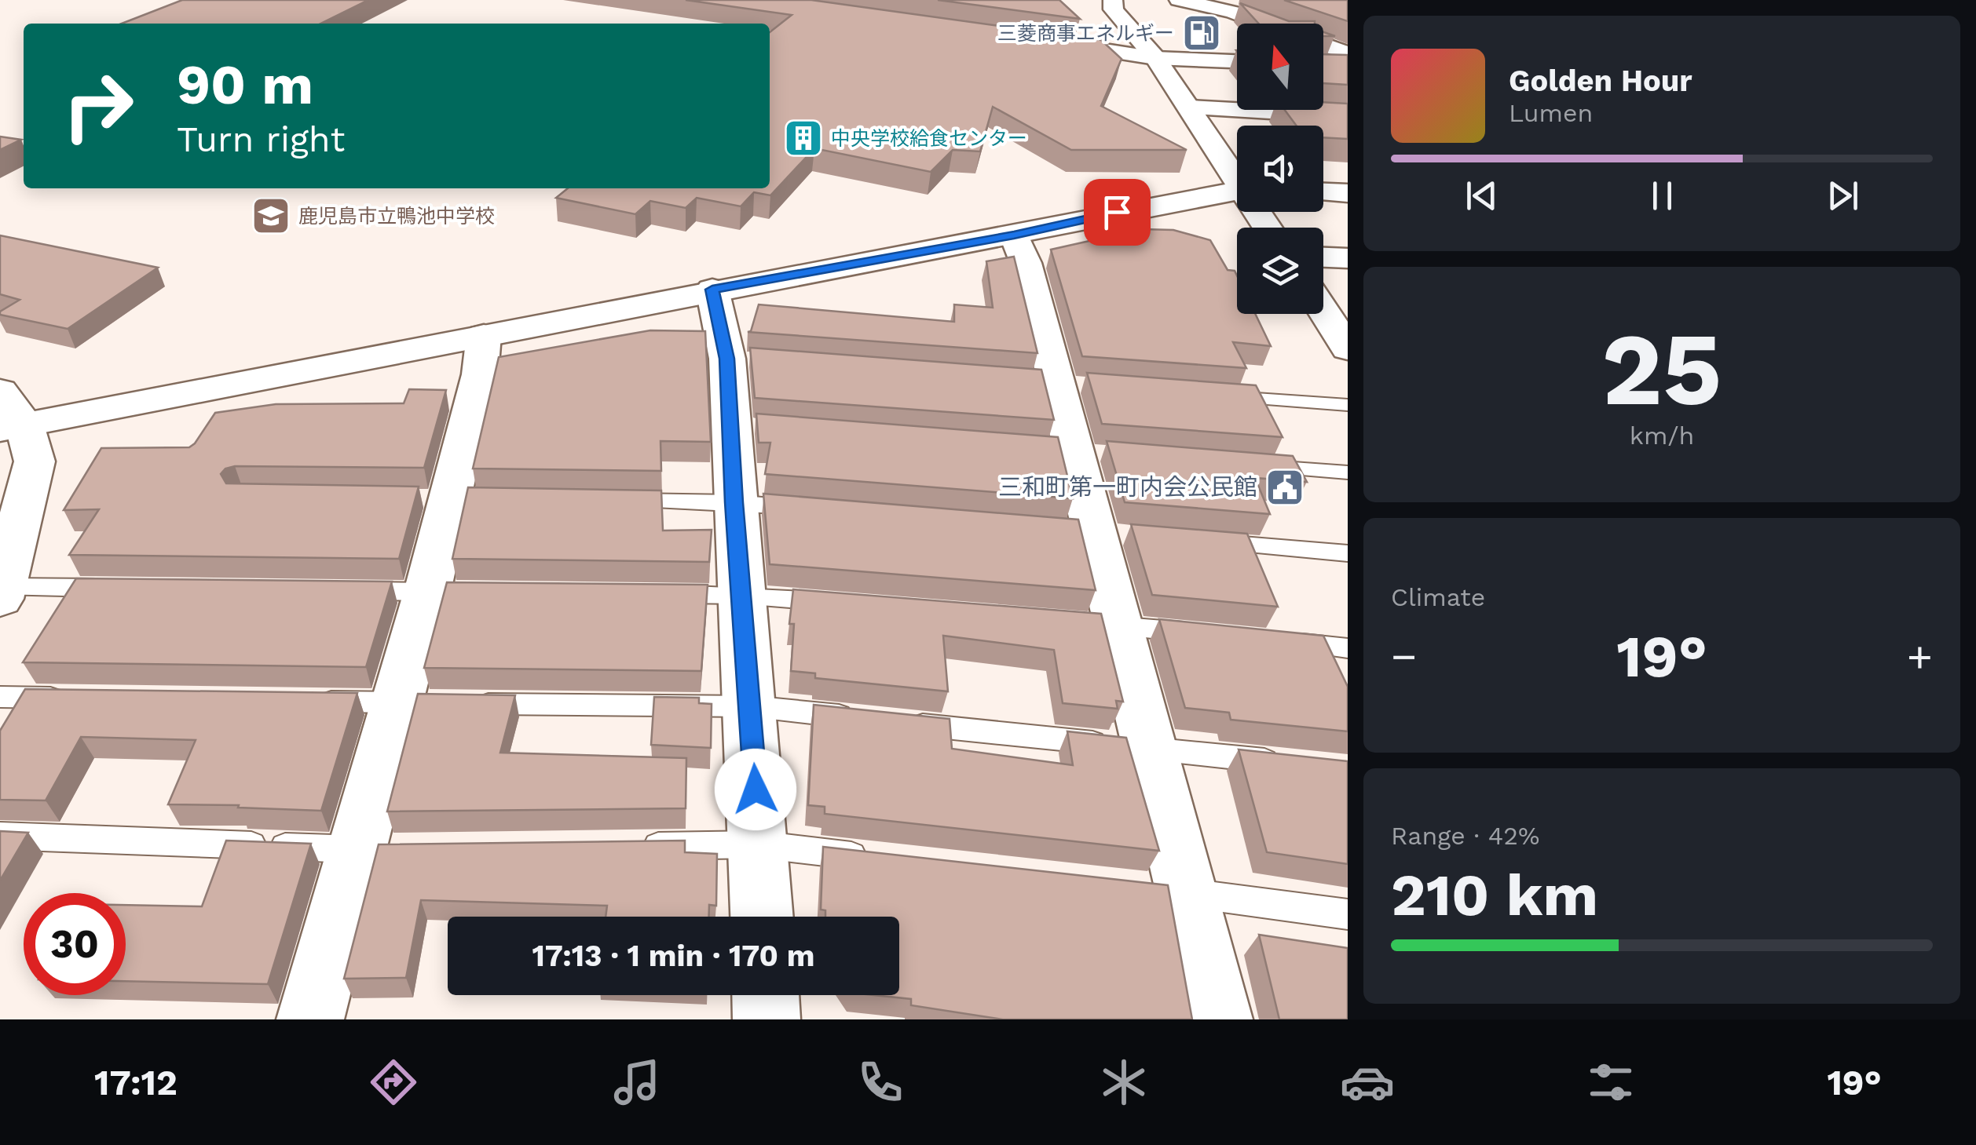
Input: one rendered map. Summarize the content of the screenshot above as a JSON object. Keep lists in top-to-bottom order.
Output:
{
  "places": {
    "fuel station": ["三菱商事エネルギー"],
    "building": ["中央学校給食センター"],
    "school or university": ["鹿児島市立鴨池中学校"],
    "public building": ["三和町第一町内会公民館"]
  },
  "north": "top",
  "page": {
    "turn": ["90 m", "Turn right"],
    "song": ["Golden Hour", "Lumen"],
    "tile": [
      ["25", "km/h"],
      "Climate",
      ["Range · 42%", "210 km"]
    ],
    "heat": ["−", "19°", "+"],
    "limit": "30",
    "trip": "17:13 · 1 min · 170 m",
    "tabs": ["17:12", "19°"]
  }
}
